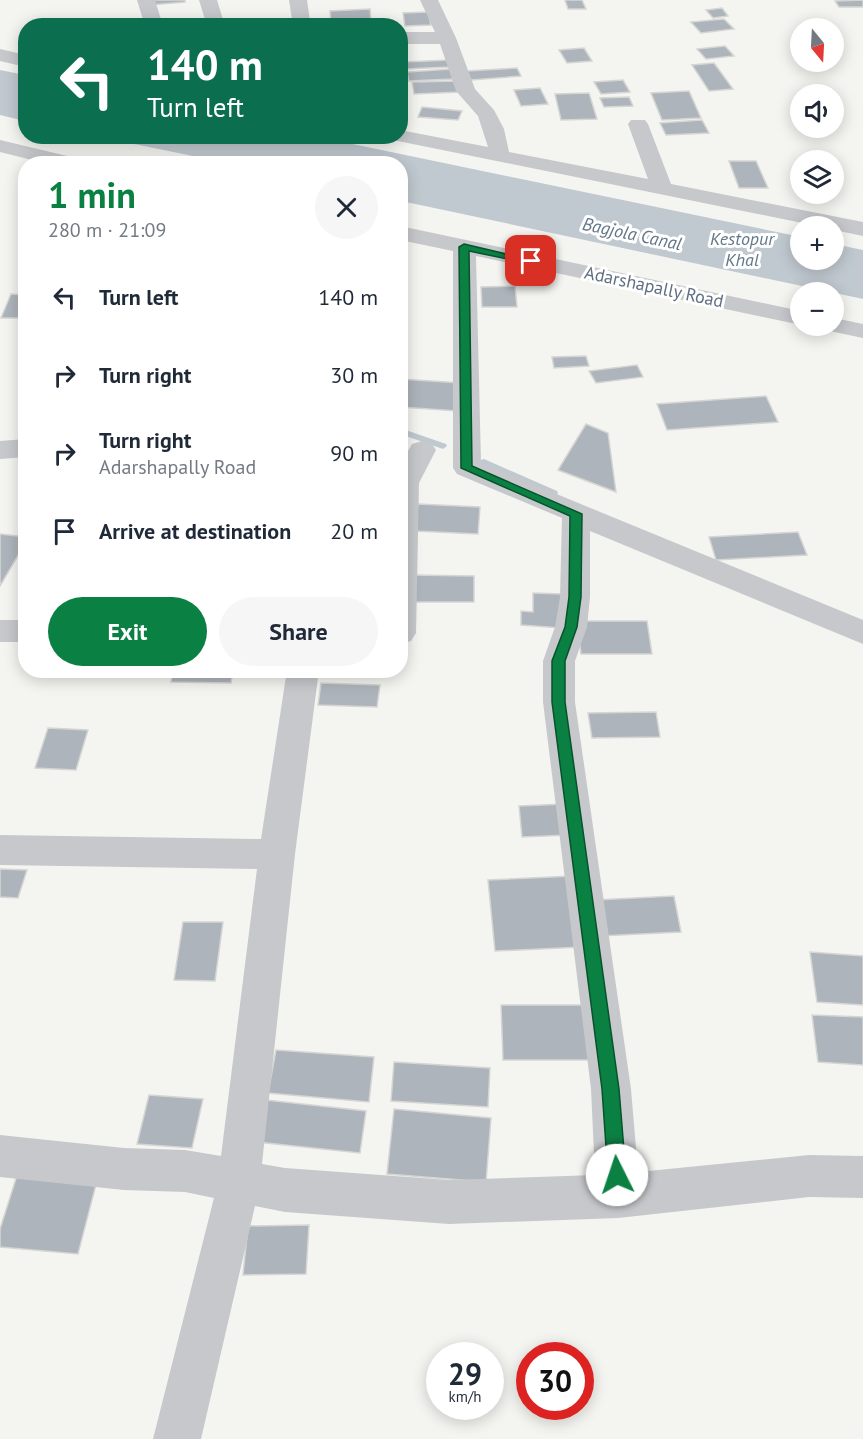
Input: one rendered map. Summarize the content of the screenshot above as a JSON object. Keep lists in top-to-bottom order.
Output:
{
  "streets": {
    "street": ["Adarshapally Road"]
  },
  "water": ["Bagjola Canal", "Kestopur Khal"],
  "north": "bottom",
  "page": {
    "map_buttons": ["+", "−"],
    "turn": ["140 m", "Turn left"],
    "heading": ["1 min", "280 m · 21:09"],
    "list": [
      {
        "name": "Turn left",
        "value": "140 m"
      },
      {
        "name": "Turn right",
        "value": "30 m"
      },
      {
        "name": "Turn right",
        "note": "Adarshapally Road",
        "value": "90 m"
      },
      {
        "name": "Arrive at destination",
        "value": "20 m"
      }
    ],
    "buttons": ["Exit", "Share"],
    "speed": "29 km/h",
    "limit": "30"
  }
}
